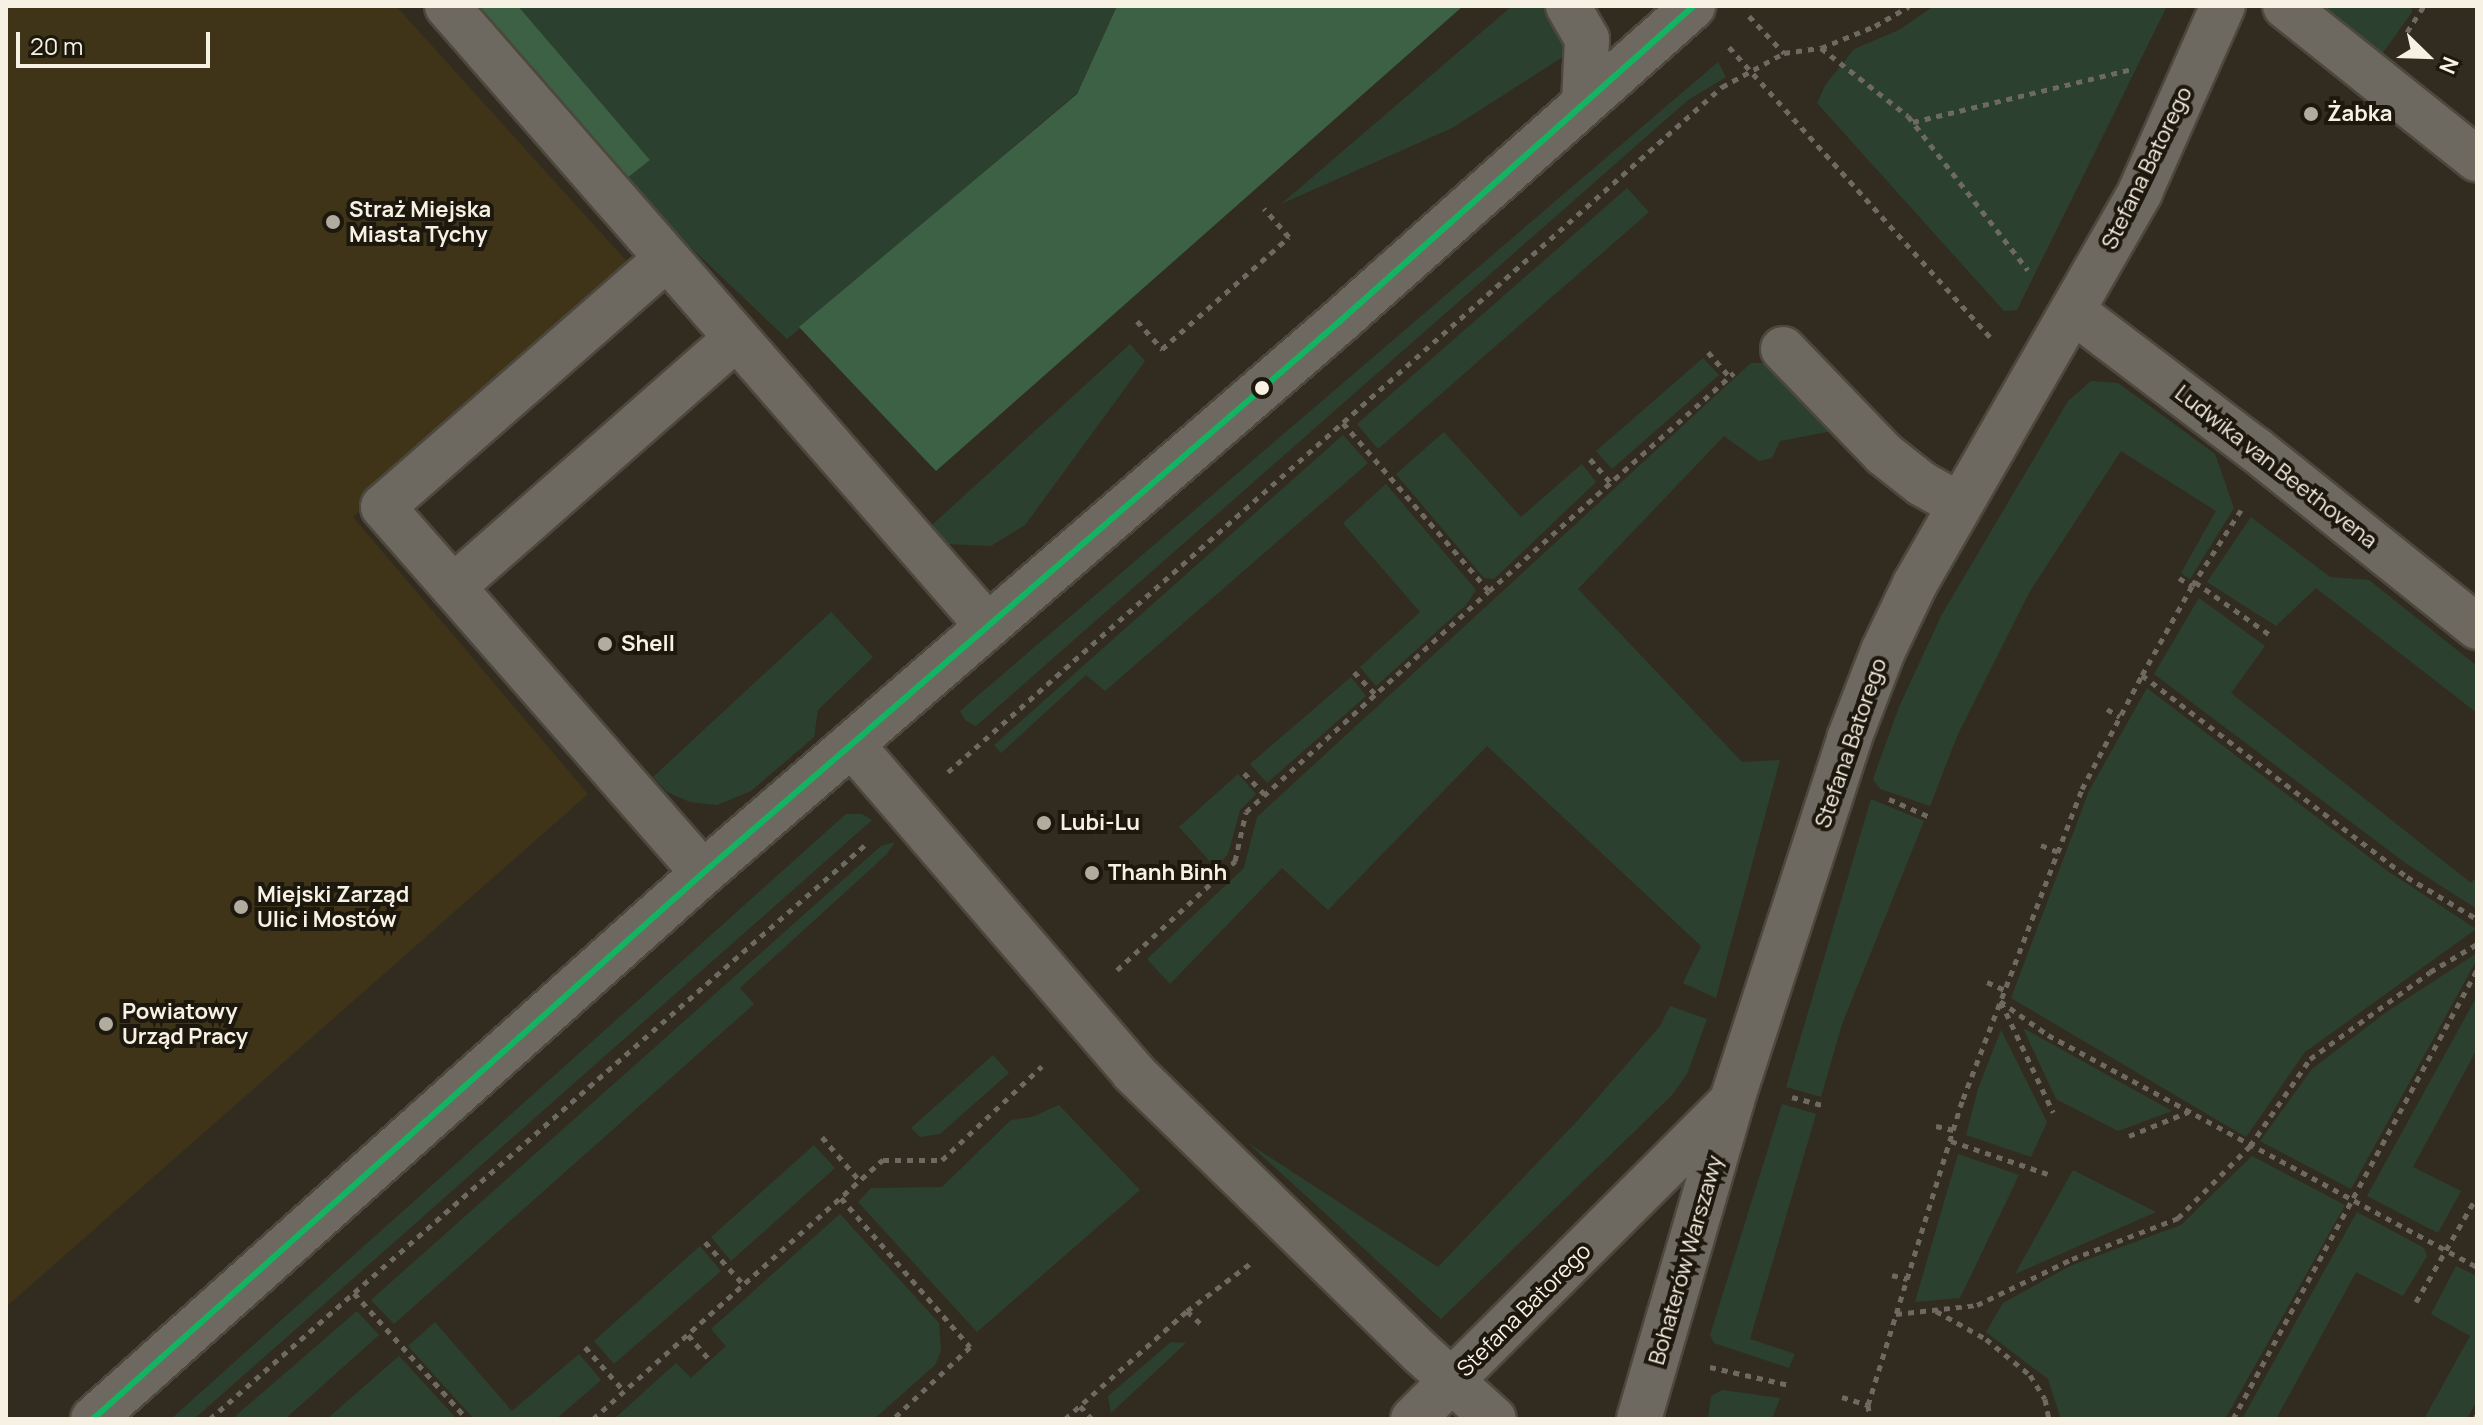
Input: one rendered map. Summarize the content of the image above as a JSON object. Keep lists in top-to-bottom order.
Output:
{
  "streets": {
    "street": ["Stefana Batorego", "Ludwika van Beethovena", "Bohaterów Warszawy"]
  },
  "crossings": [
    ["Stefana Batorego", "Ludwika van Beethovena"],
    ["Stefana Batorego", "Bohaterów Warszawy"]
  ],
  "places": [
    "Żabka",
    "Straż Miejska Miasta Tychy",
    "Shell",
    "Lubi-Lu",
    "Thanh Binh",
    "Miejski Zarząd Ulic i Mostów",
    "Powiatowy Urząd Pracy"
  ],
  "scale_bar": "20 m",
  "north": "bottom right"
}
